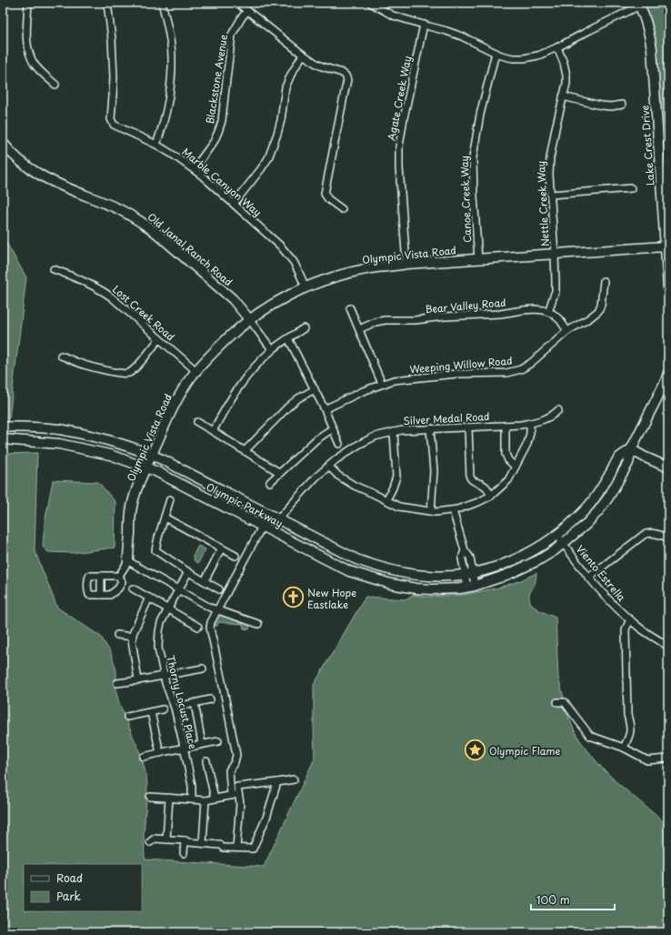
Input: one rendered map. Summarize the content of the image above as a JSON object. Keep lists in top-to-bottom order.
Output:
{
  "streets": {
    "main road": [
      "Lake Crest Drive",
      "Old Janal Ranch Road",
      "Olympic Vista Road",
      "Olympic Parkway"
    ],
    "street": [
      "Blackstone Avenue",
      "Agate Creek Way",
      "Marble Canyon Way",
      "Canoe Creek Way",
      "Nettle Creek Way",
      "Bear Valley Road",
      "Lost Creek Road",
      "Weeping Willow Road",
      "Silver Medal Road",
      "Viento Estrella",
      "Thorny Locust Place"
    ]
  },
  "crossings": [
    ["Blackstone Avenue", "Marble Canyon Way"],
    ["Agate Creek Way", "Olympic Vista Road"],
    ["Lake Crest Drive", "Olympic Vista Road"],
    ["Marble Canyon Way", "Olympic Vista Road"],
    ["Canoe Creek Way", "Olympic Vista Road"],
    ["Nettle Creek Way", "Olympic Vista Road"],
    ["Nettle Creek Way", "Bear Valley Road"],
    ["Old Janal Ranch Road", "Olympic Vista Road"],
    ["Olympic Vista Road", "Lost Creek Road"],
    ["Olympic Vista Road", "Olympic Parkway"],
    ["Silver Medal Road", "Olympic Parkway"]
  ],
  "places": {
    "church": ["New Hope Eastlake"],
    "place": ["Olympic Flame"]
  },
  "legend": ["Road", "Park"],
  "scale_bar": "100 m"
}
